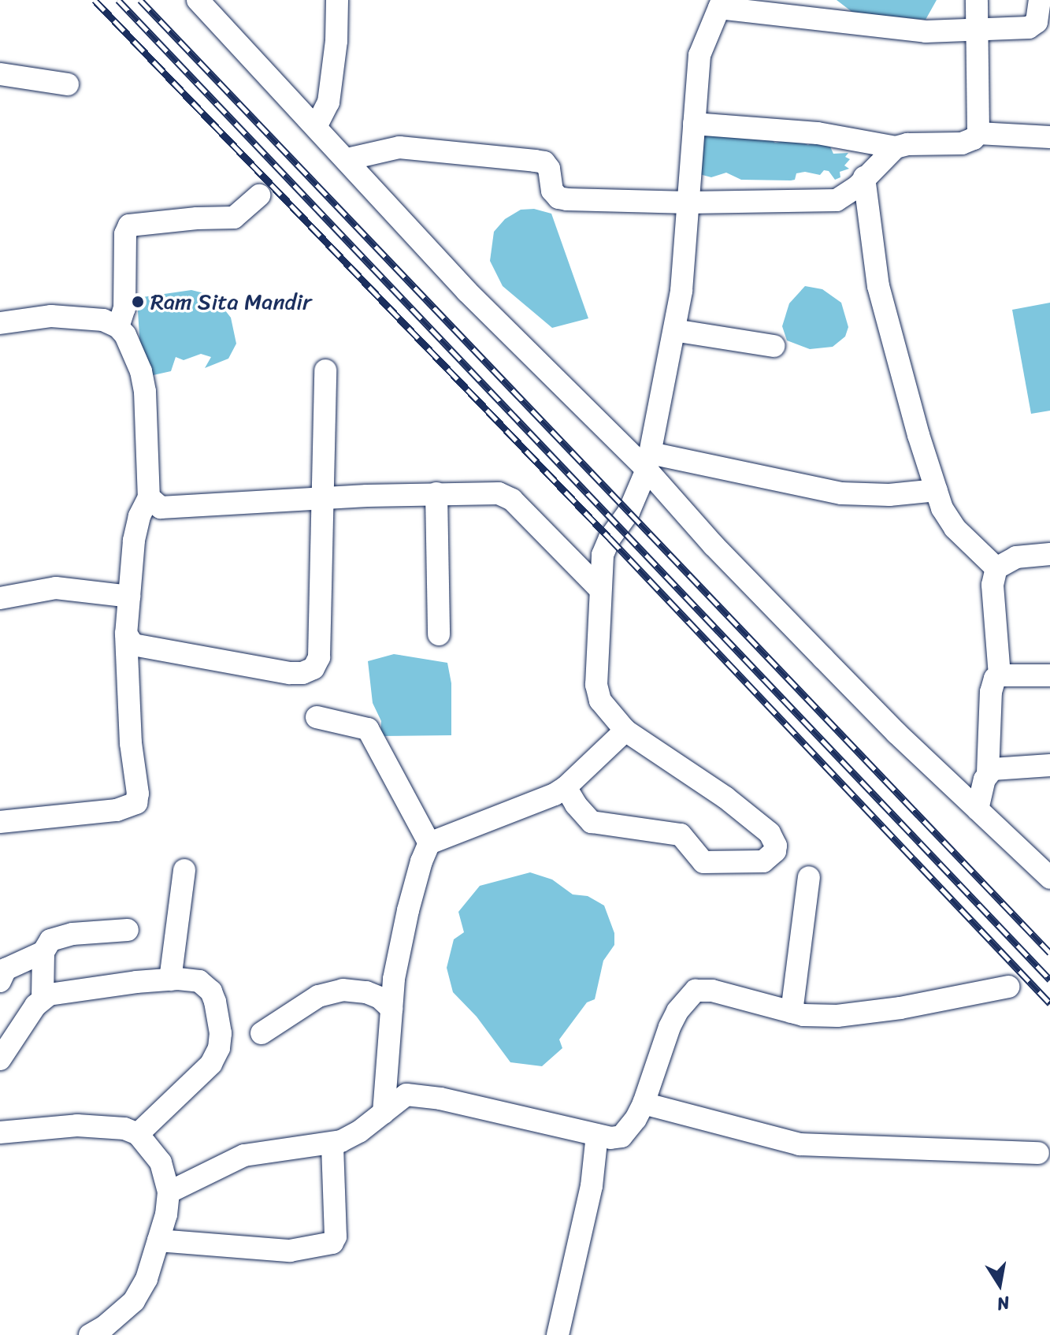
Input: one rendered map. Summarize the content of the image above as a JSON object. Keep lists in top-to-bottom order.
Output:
{
  "places": ["Ram Sita Mandir"],
  "north": "bottom"
}
